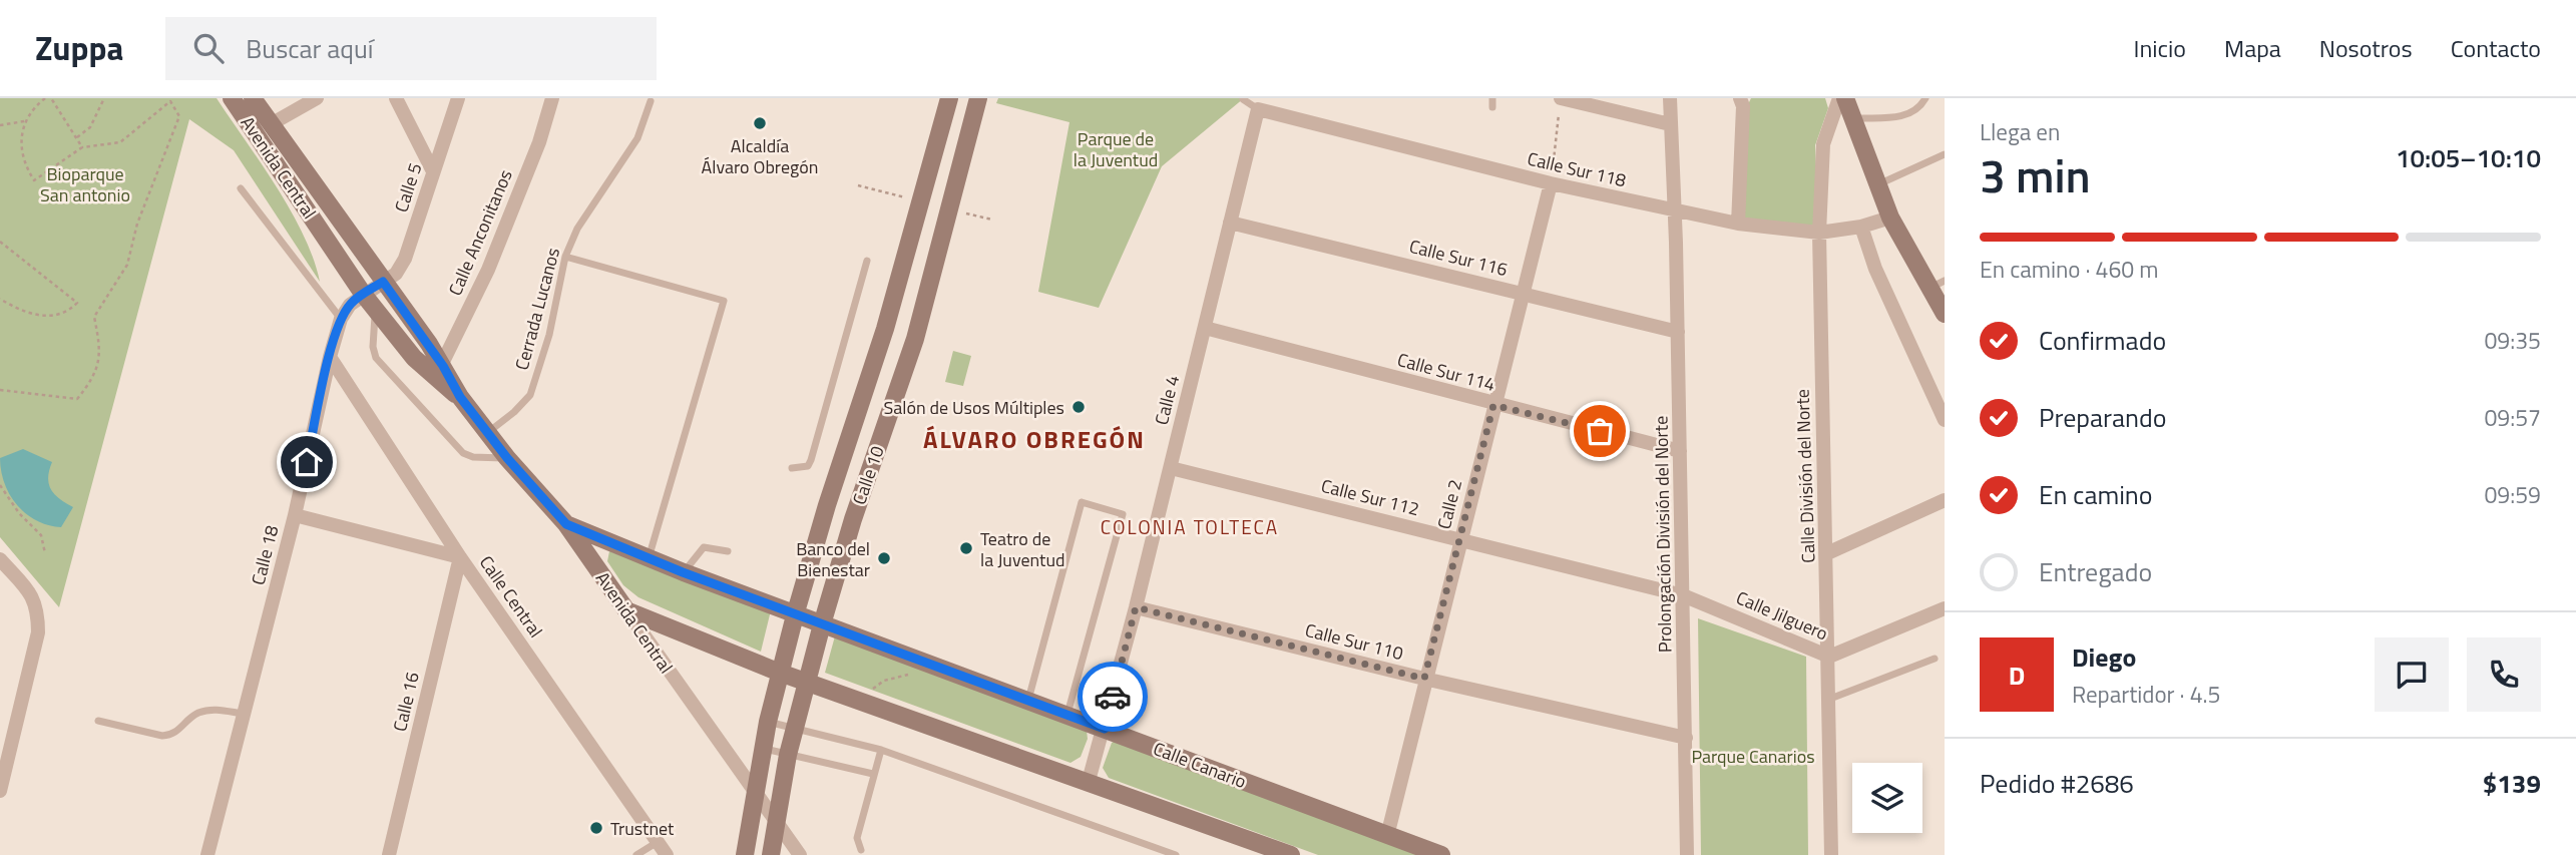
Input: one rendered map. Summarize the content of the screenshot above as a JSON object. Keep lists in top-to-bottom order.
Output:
{
  "streets": {
    "street": [
      "Avenida Central",
      "Calle Sur 118",
      "Calle 5",
      "Calle Anconitanos",
      "Calle Sur 116",
      "Calle Sur 114",
      "Calle 4",
      "Calle 10",
      "Calle División del Norte",
      "Calle Sur 112",
      "Calle 2",
      "Prolongación División del Norte",
      "Calle 18",
      "Calle Central",
      "Calle Jilguero",
      "Calle Sur 110",
      "Calle 16",
      "Calle Canario"
    ],
    "lane": ["Cerrada Lucanos"]
  },
  "crossings": [
    ["Avenida Central", "Calle 5"],
    ["Avenida Central", "Calle Anconitanos"],
    ["Avenida Central", "Cerrada Lucanos"],
    ["Avenida Central", "Calle 10"],
    ["Avenida Central", "Calle 18"],
    ["Avenida Central", "Calle Canario"],
    ["Calle Sur 118", "Calle 4"],
    ["Calle Sur 118", "Calle División del Norte"],
    ["Calle Sur 118", "Calle 2"],
    ["Calle Sur 118", "Prolongación División del Norte"],
    ["Calle 5", "Calle 18"],
    ["Calle Sur 116", "Calle 4"],
    ["Calle Sur 116", "Calle 2"],
    ["Calle Sur 116", "Prolongación División del Norte"],
    ["Calle Sur 114", "Calle 4"],
    ["Calle Sur 114", "Calle 2"],
    ["Calle Sur 114", "Prolongación División del Norte"],
    ["Calle 4", "Calle Sur 112"],
    ["Calle 4", "Calle Sur 110"],
    ["Calle 4", "Calle Canario"],
    ["Calle 10", "Calle Canario"],
    ["Calle División del Norte", "Calle Jilguero"],
    ["Calle Sur 112", "Calle 2"],
    ["Calle Sur 112", "Prolongación División del Norte"],
    ["Calle Sur 112", "Calle Jilguero"],
    ["Calle 2", "Calle Sur 110"],
    ["Calle 2", "Calle Canario"],
    ["Prolongación División del Norte", "Calle Jilguero"],
    ["Prolongación División del Norte", "Calle Sur 110"],
    ["Calle 18", "Calle Central"],
    ["Calle Central", "Calle 16"]
  ],
  "districts": ["ÁLVARO OBREGÓN", "COLONIA TOLTECA"],
  "parks": ["Parque de la Juventud", "Bioparque San antonio", "Parque Canarios"],
  "places": [
    "Alcaldía Álvaro Obregón",
    "Salón de Usos Múltiples",
    "Teatro de la Juventud",
    "Banco del Bienestar",
    "Trustnet"
  ],
  "page": {
    "header": "Zuppa",
    "search": "Buscar aquí",
    "nav": [
      "Inicio",
      "Mapa",
      "Nosotros",
      "Contacto"
    ],
    "heading": ["3 min", "Llega en", "10:05–10:10"],
    "panel": [
      "Diego",
      "Repartidor · 4.5",
      "Pedido #2686",
      "$139"
    ],
    "bar": "En camino · 460 m",
    "list": [
      ["Confirmado", "09:35"],
      ["Preparando", "09:57"],
      ["En camino", "09:59"],
      "Entregado"
    ],
    "round": "D"
  }
}
